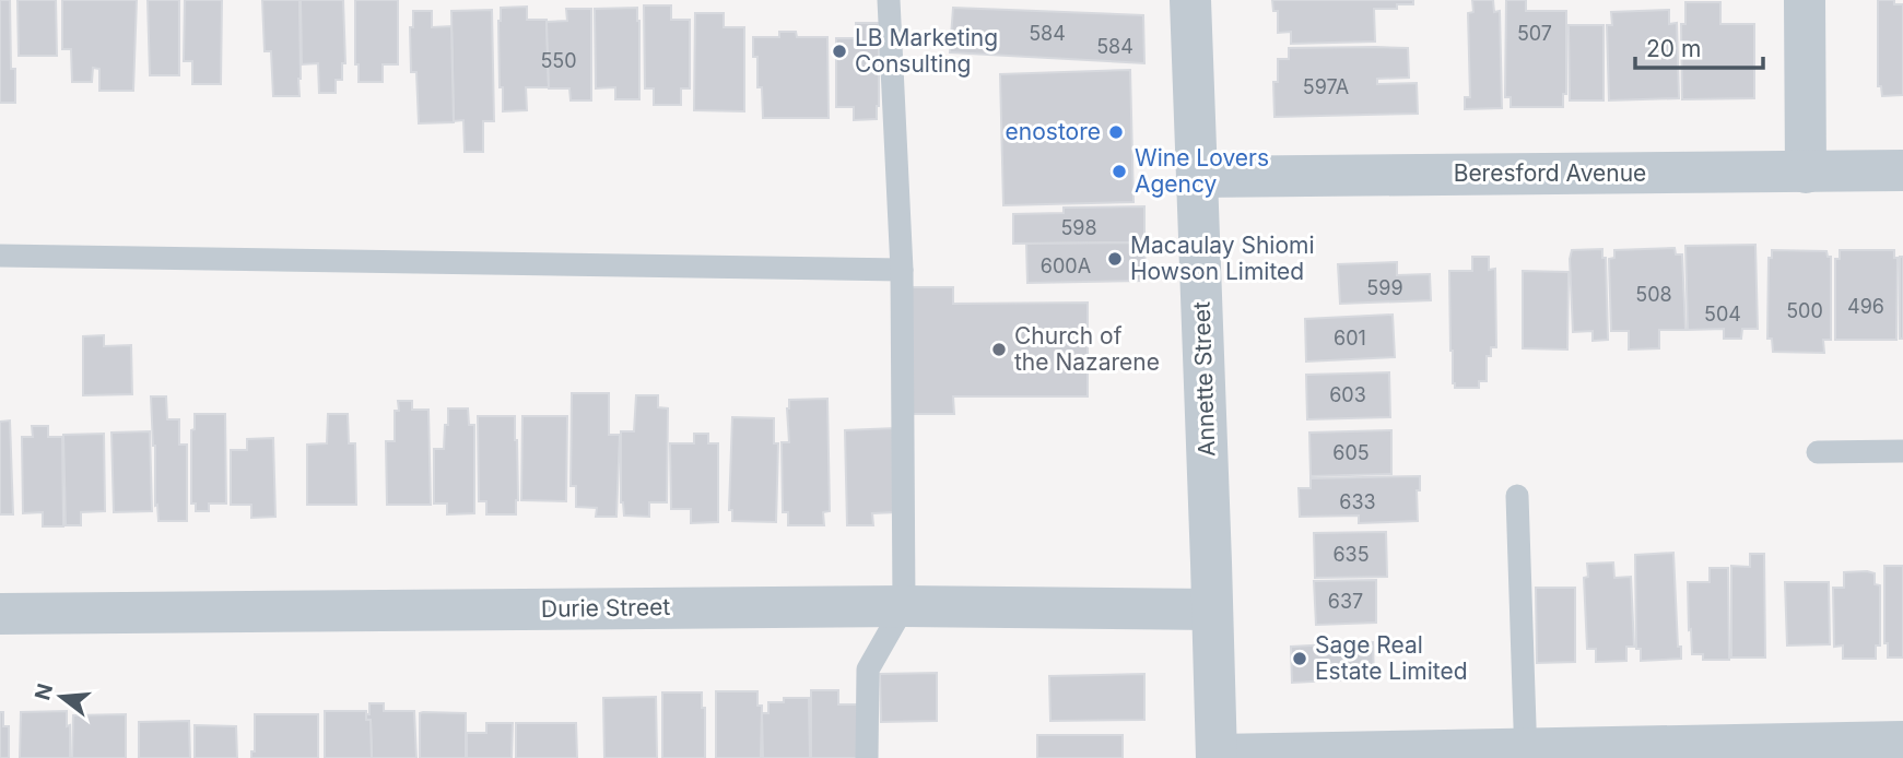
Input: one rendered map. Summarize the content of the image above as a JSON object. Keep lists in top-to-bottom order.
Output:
{
  "streets": {
    "street": ["Beresford Avenue", "Annette Street", "Durie Street"]
  },
  "crossings": [
    ["Beresford Avenue", "Annette Street"],
    ["Annette Street", "Durie Street"]
  ],
  "places": [
    "LB Marketing Consulting",
    "enostore",
    "Wine Lovers Agency",
    "Macaulay Shiomi Howson Limited",
    "Church of the Nazarene",
    "Sage Real Estate Limited"
  ],
  "house_numbers": [
    "584",
    "507",
    "584",
    "550",
    "597A",
    "598",
    "600A",
    "599",
    "508",
    "496",
    "500",
    "504",
    "601",
    "603",
    "605",
    "633",
    "635",
    "637"
  ],
  "scale_bar": "20 m",
  "north": "left"
}
